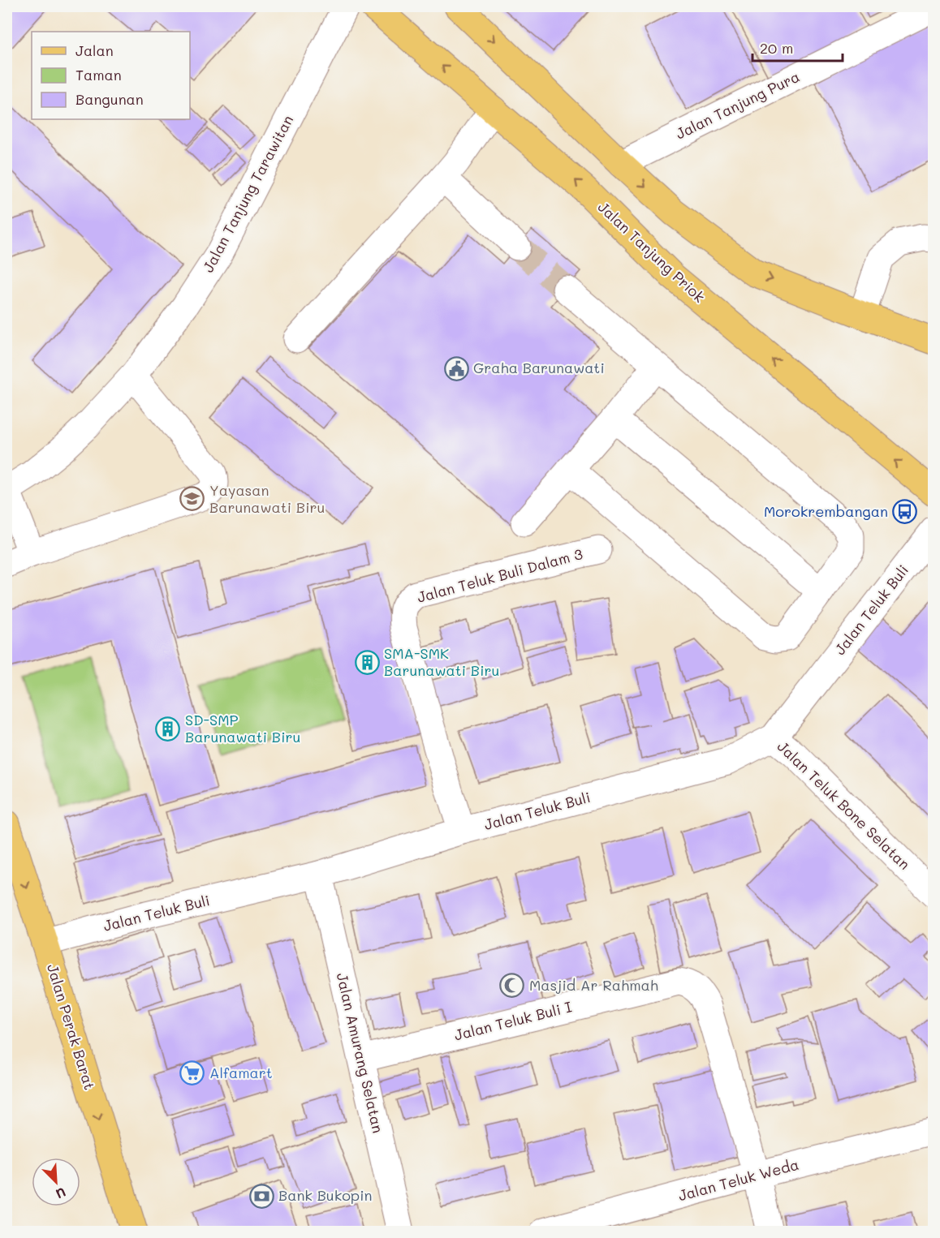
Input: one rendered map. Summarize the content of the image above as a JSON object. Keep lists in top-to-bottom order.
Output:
{
  "streets": {
    "main road": ["Jalan Tanjung Priok", "Jalan Perak Barat"],
    "street": [
      "Jalan Tanjung Pura",
      "Jalan Tanjung Tarawitan",
      "Jalan Teluk Buli Dalam 3",
      "Jalan Teluk Buli",
      "Jalan Teluk Bone Selatan",
      "Jalan Teluk Buli I",
      "Jalan Amurang Selatan",
      "Jalan Teluk Weda"
    ]
  },
  "crossings": [
    ["Jalan Teluk Buli Dalam 3", "Jalan Teluk Buli"],
    ["Jalan Teluk Buli", "Jalan Teluk Bone Selatan"],
    ["Jalan Teluk Buli", "Jalan Perak Barat"],
    ["Jalan Teluk Buli", "Jalan Amurang Selatan"],
    ["Jalan Teluk Buli I", "Jalan Amurang Selatan"],
    ["Jalan Teluk Buli I", "Jalan Teluk Weda"]
  ],
  "one_way": ["Jalan Perak Barat"],
  "places": {
    "public building": ["Graha Barunawati"],
    "school or university": ["Yayasan Barunawati Biru"],
    "bus stop": ["Morokrembangan"],
    "building": ["SMA-SMK Barunawati Biru", "SD-SMP Barunawati Biru"],
    "mosque": ["Masjid Ar Rahmah"],
    "supermarket": ["Alfamart"],
    "bank": ["Bank Bukopin"]
  },
  "legend": ["Jalan", "Taman", "Bangunan"],
  "scale_bar": "20 m",
  "north": "bottom right"
}
